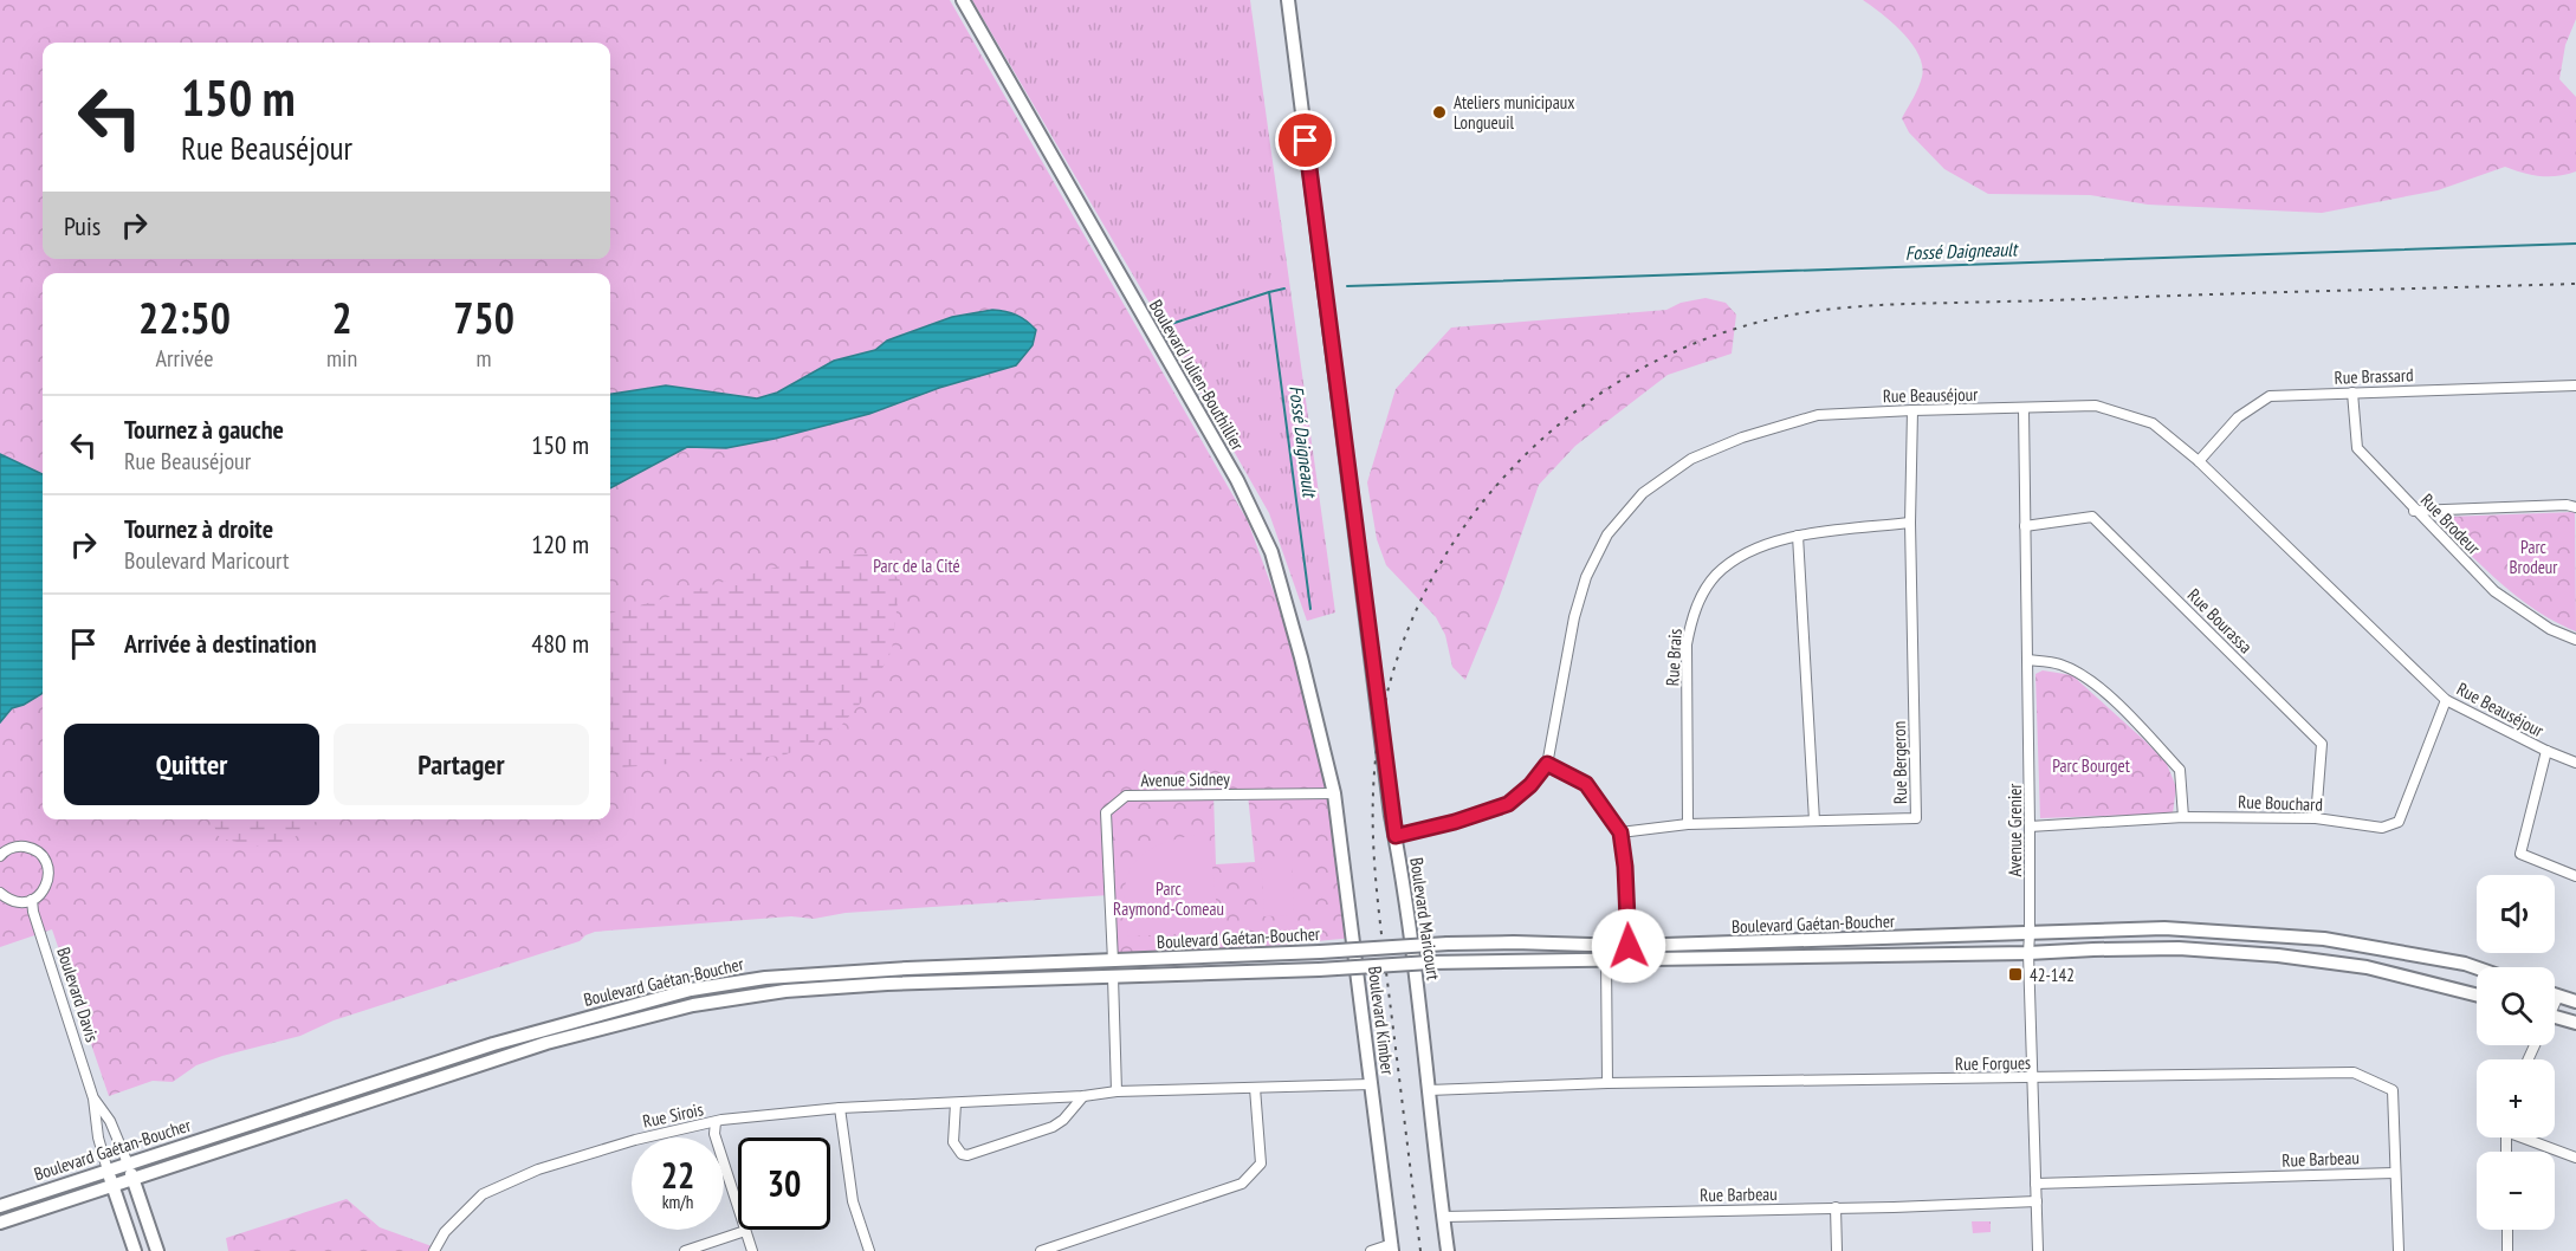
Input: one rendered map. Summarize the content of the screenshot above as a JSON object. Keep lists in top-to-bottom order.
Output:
{
  "streets": {
    "main road": [
      "Boulevard Julien-Bouthillier",
      "Boulevard Maricourt",
      "Boulevard Gaétan-Boucher",
      "Boulevard Davis",
      "Boulevard Kimber"
    ],
    "street": [
      "Rue Brassard",
      "Rue Beauséjour",
      "Rue Brodeur",
      "Rue Bourassa",
      "Rue Brais",
      "Rue Bergeron",
      "Avenue Sidney",
      "Rue Bouchard",
      "Avenue Grenier",
      "Rue Forgues",
      "Rue Sirois",
      "Rue Barbeau"
    ]
  },
  "crossings": [
    ["Boulevard Julien-Bouthillier", "Avenue Sidney"],
    ["Boulevard Julien-Bouthillier", "Boulevard Kimber"],
    ["Rue Brassard", "Rue Beauséjour"],
    ["Rue Brassard", "Rue Brodeur"],
    ["Rue Beauséjour", "Rue Bergeron"],
    ["Rue Beauséjour", "Rue Bouchard"],
    ["Rue Beauséjour", "Avenue Grenier"],
    ["Rue Bourassa", "Rue Bouchard"],
    ["Rue Bourassa", "Avenue Grenier"],
    ["Rue Brais", "Rue Bergeron"],
    ["Avenue Sidney", "Boulevard Gaétan-Boucher"],
    ["Avenue Sidney", "Boulevard Kimber"],
    ["Rue Bouchard", "Avenue Grenier"],
    ["Avenue Grenier", "Boulevard Gaétan-Boucher"],
    ["Avenue Grenier", "Rue Forgues"],
    ["Avenue Grenier", "Rue Barbeau"],
    ["Boulevard Maricourt", "Rue Forgues"],
    ["Boulevard Maricourt", "Rue Barbeau"],
    ["Boulevard Gaétan-Boucher", "Boulevard Davis"],
    ["Boulevard Kimber", "Rue Sirois"],
    ["Rue Forgues", "Rue Barbeau"]
  ],
  "water": ["Fossé Daigneault"],
  "parks": [
    "Parc Brodeur",
    "Parc de la Cité",
    "Parc Bourget",
    "Parc Raymond-Comeau"
  ],
  "places": {
    "other": ["Ateliers municipaux Longueuil"],
    "transit": ["42-142"]
  },
  "page": {
    "turn": ["150 m", "Rue Beauséjour"],
    "then": "Puis",
    "eta": [
      "22:50",
      "Arrivée",
      "2",
      "min",
      "750",
      "m"
    ],
    "list": [
      {
        "name": "Tournez à gauche",
        "note": "Rue Beauséjour",
        "value": "150 m"
      },
      {
        "name": "Tournez à droite",
        "note": "Boulevard Maricourt",
        "value": "120 m"
      },
      {
        "name": "Arrivée à destination",
        "value": "480 m"
      }
    ],
    "buttons": ["Quitter", "Partager"],
    "map_buttons": ["+", "−"],
    "speed": "22 km/h",
    "limit": "30"
  }
}
